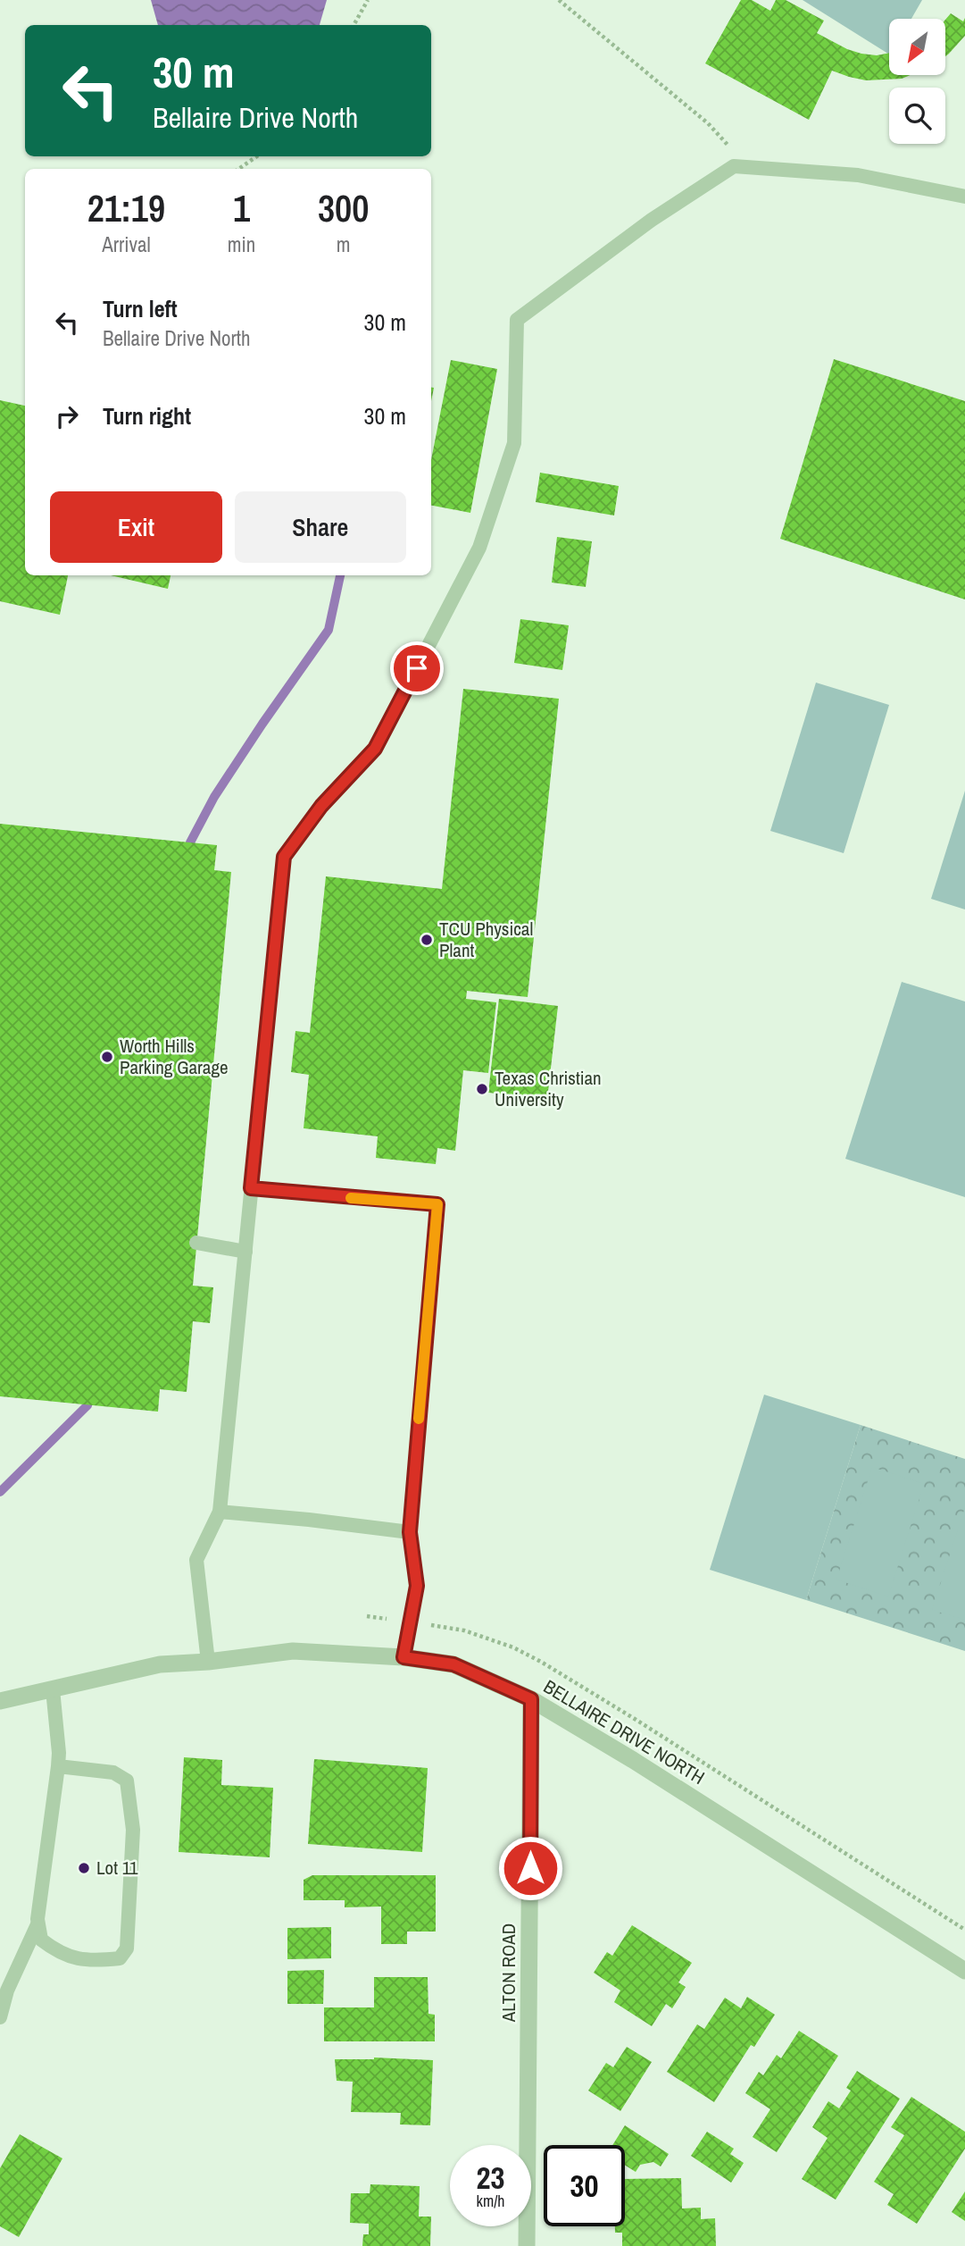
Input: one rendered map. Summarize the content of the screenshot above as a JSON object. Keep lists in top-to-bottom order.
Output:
{
  "streets": {
    "street": ["BELLAIRE DRIVE NORTH", "ALTON ROAD"]
  },
  "crossings": [
    ["BELLAIRE DRIVE NORTH", "ALTON ROAD"]
  ],
  "places": [
    "TCU Physical Plant",
    "Worth Hills Parking Garage",
    "Texas Christian University",
    "Lot 11"
  ],
  "north": "bottom left",
  "page": {
    "turn": ["30 m", "Bellaire Drive North"],
    "eta": [
      "21:19",
      "Arrival",
      "1",
      "min",
      "300",
      "m"
    ],
    "list": [
      {
        "name": "Turn left",
        "note": "Bellaire Drive North",
        "value": "30 m"
      },
      {
        "name": "Turn right",
        "value": "30 m"
      }
    ],
    "buttons": ["Exit", "Share"],
    "speed": "23 km/h",
    "limit": "30"
  }
}
